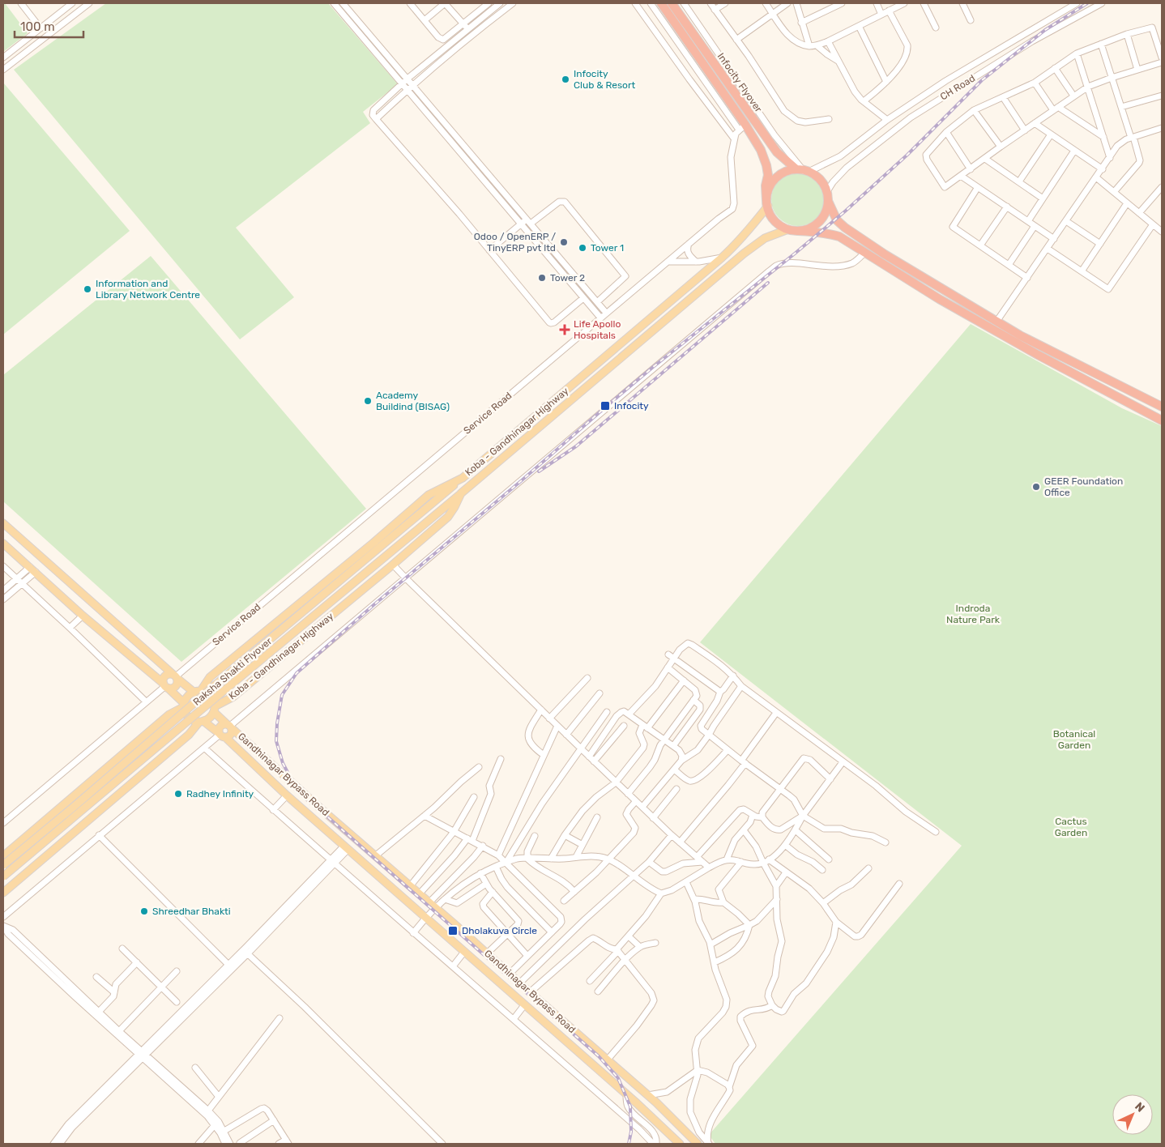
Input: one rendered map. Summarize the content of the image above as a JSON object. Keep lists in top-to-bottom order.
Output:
{
  "streets": {
    "highway": ["Infocity Flyover"],
    "main road": ["Koba - Gandhinagar Highway", "Raksha Shakti Flyover", "Gandhinagar Bypass Road"],
    "street": ["CH Road", "Service Road"]
  },
  "crossings": [
    ["Infocity Flyover", "CH Road"],
    ["Infocity Flyover", "Service Road"],
    ["Infocity Flyover", "Koba - Gandhinagar Highway"],
    ["CH Road", "Koba - Gandhinagar Highway"],
    ["Koba - Gandhinagar Highway", "Raksha Shakti Flyover"],
    ["Koba - Gandhinagar Highway", "Gandhinagar Bypass Road"]
  ],
  "parks": ["Indroda Nature Park", "Botanical Garden", "Cactus Garden"],
  "places": {
    "other": [
      "Infocity Club & Resort",
      "Odoo / OpenERP / TinyERP pvt ltd",
      "Tower 1",
      "Tower 2",
      "Information and Library Network Centre",
      "Academy Buildind (BISAG)",
      "GEER Foundation Office",
      "Radhey Infinity",
      "Shreedhar Bhakti"
    ],
    "health": ["Life Apollo Hospitals"],
    "transit": ["Infocity", "Dholakuva Circle"]
  },
  "scale_bar": "100 m",
  "north": "top right"
}
